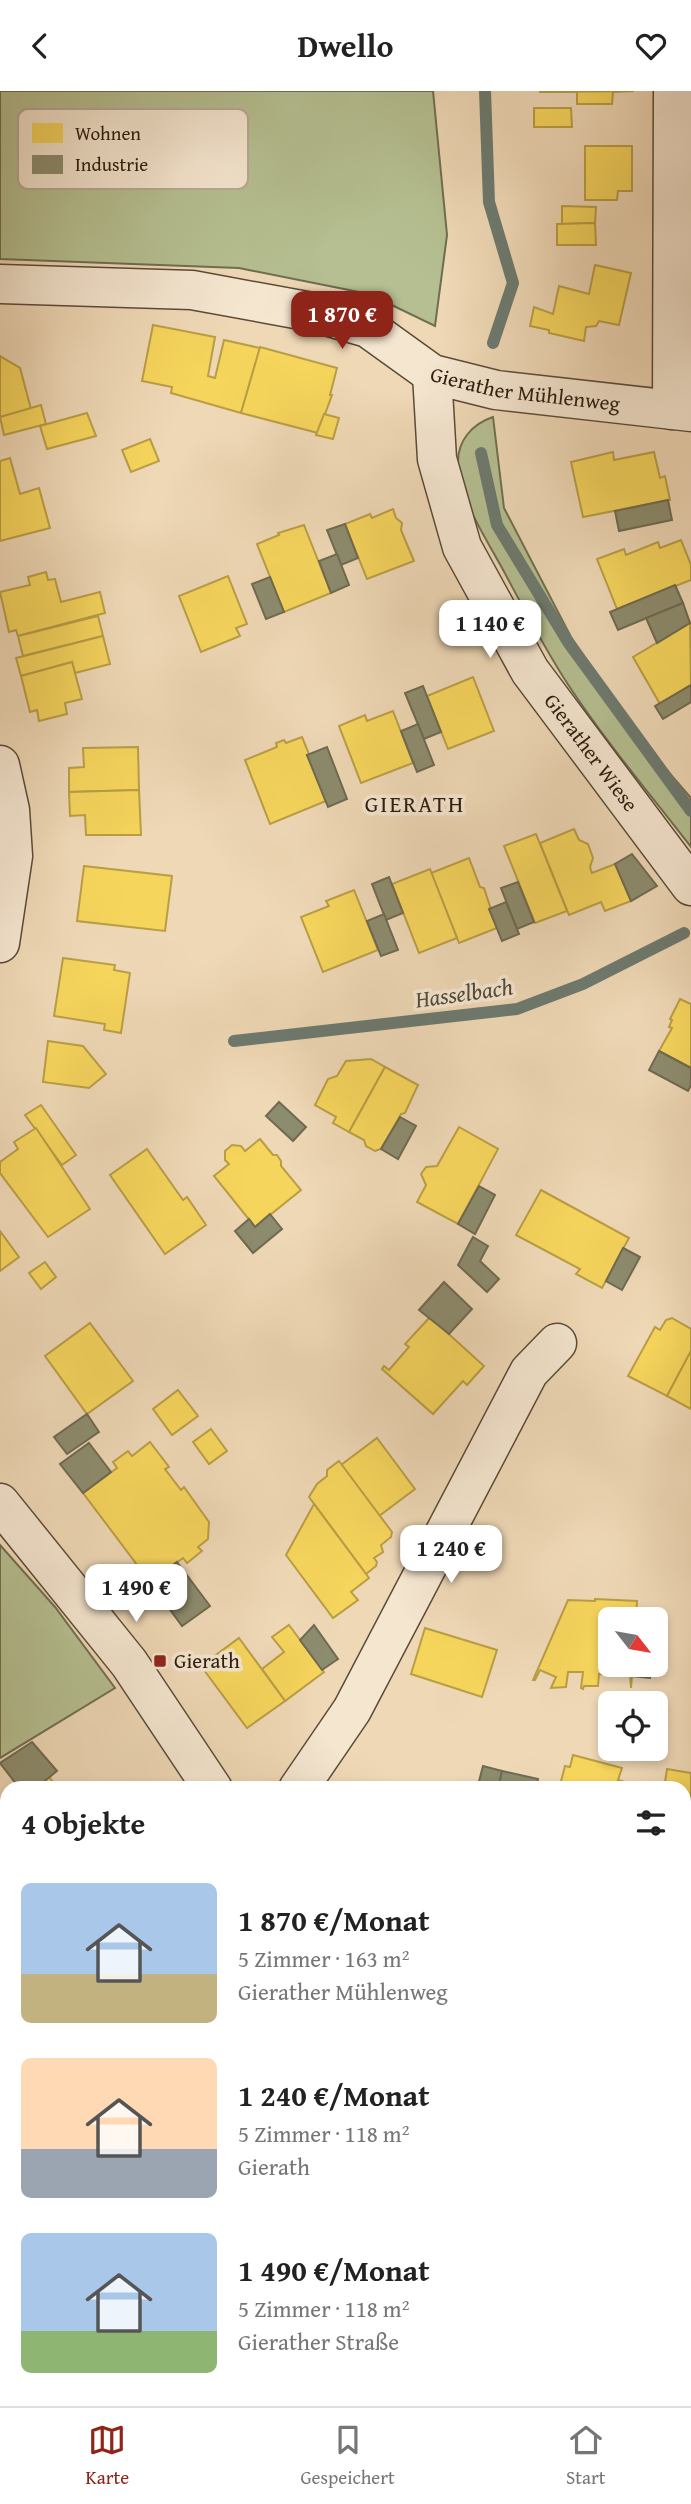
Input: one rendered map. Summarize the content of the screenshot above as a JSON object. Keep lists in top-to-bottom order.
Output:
{
  "streets": {
    "street": ["Gierather Mühlenweg", "Gierather Wiese"]
  },
  "crossings": [
    ["Gierather Mühlenweg", "Gierather Wiese"]
  ],
  "districts": ["GIERATH"],
  "water": ["Hasselbach"],
  "places": {
    "transit": ["Gierath"]
  },
  "legend": ["Wohnen", "Industrie"],
  "north": "bottom right",
  "page": {
    "header": "Dwello",
    "price": [
      "1 870 €",
      "1 140 €",
      "1 240 €",
      "1 490 €"
    ],
    "heading": "4 Objekte",
    "list": [
      {
        "name": "1 870 €/Monat",
        "note": "5 Zimmer · 163 m² · Gierather Mühlenweg"
      },
      {
        "name": "1 240 €/Monat",
        "note": "5 Zimmer · 118 m² · Gierath"
      },
      {
        "name": "1 490 €/Monat",
        "note": "5 Zimmer · 118 m² · Gierather Straße"
      }
    ],
    "tabs": ["Karte", "Gespeichert", "Start"]
  }
}
